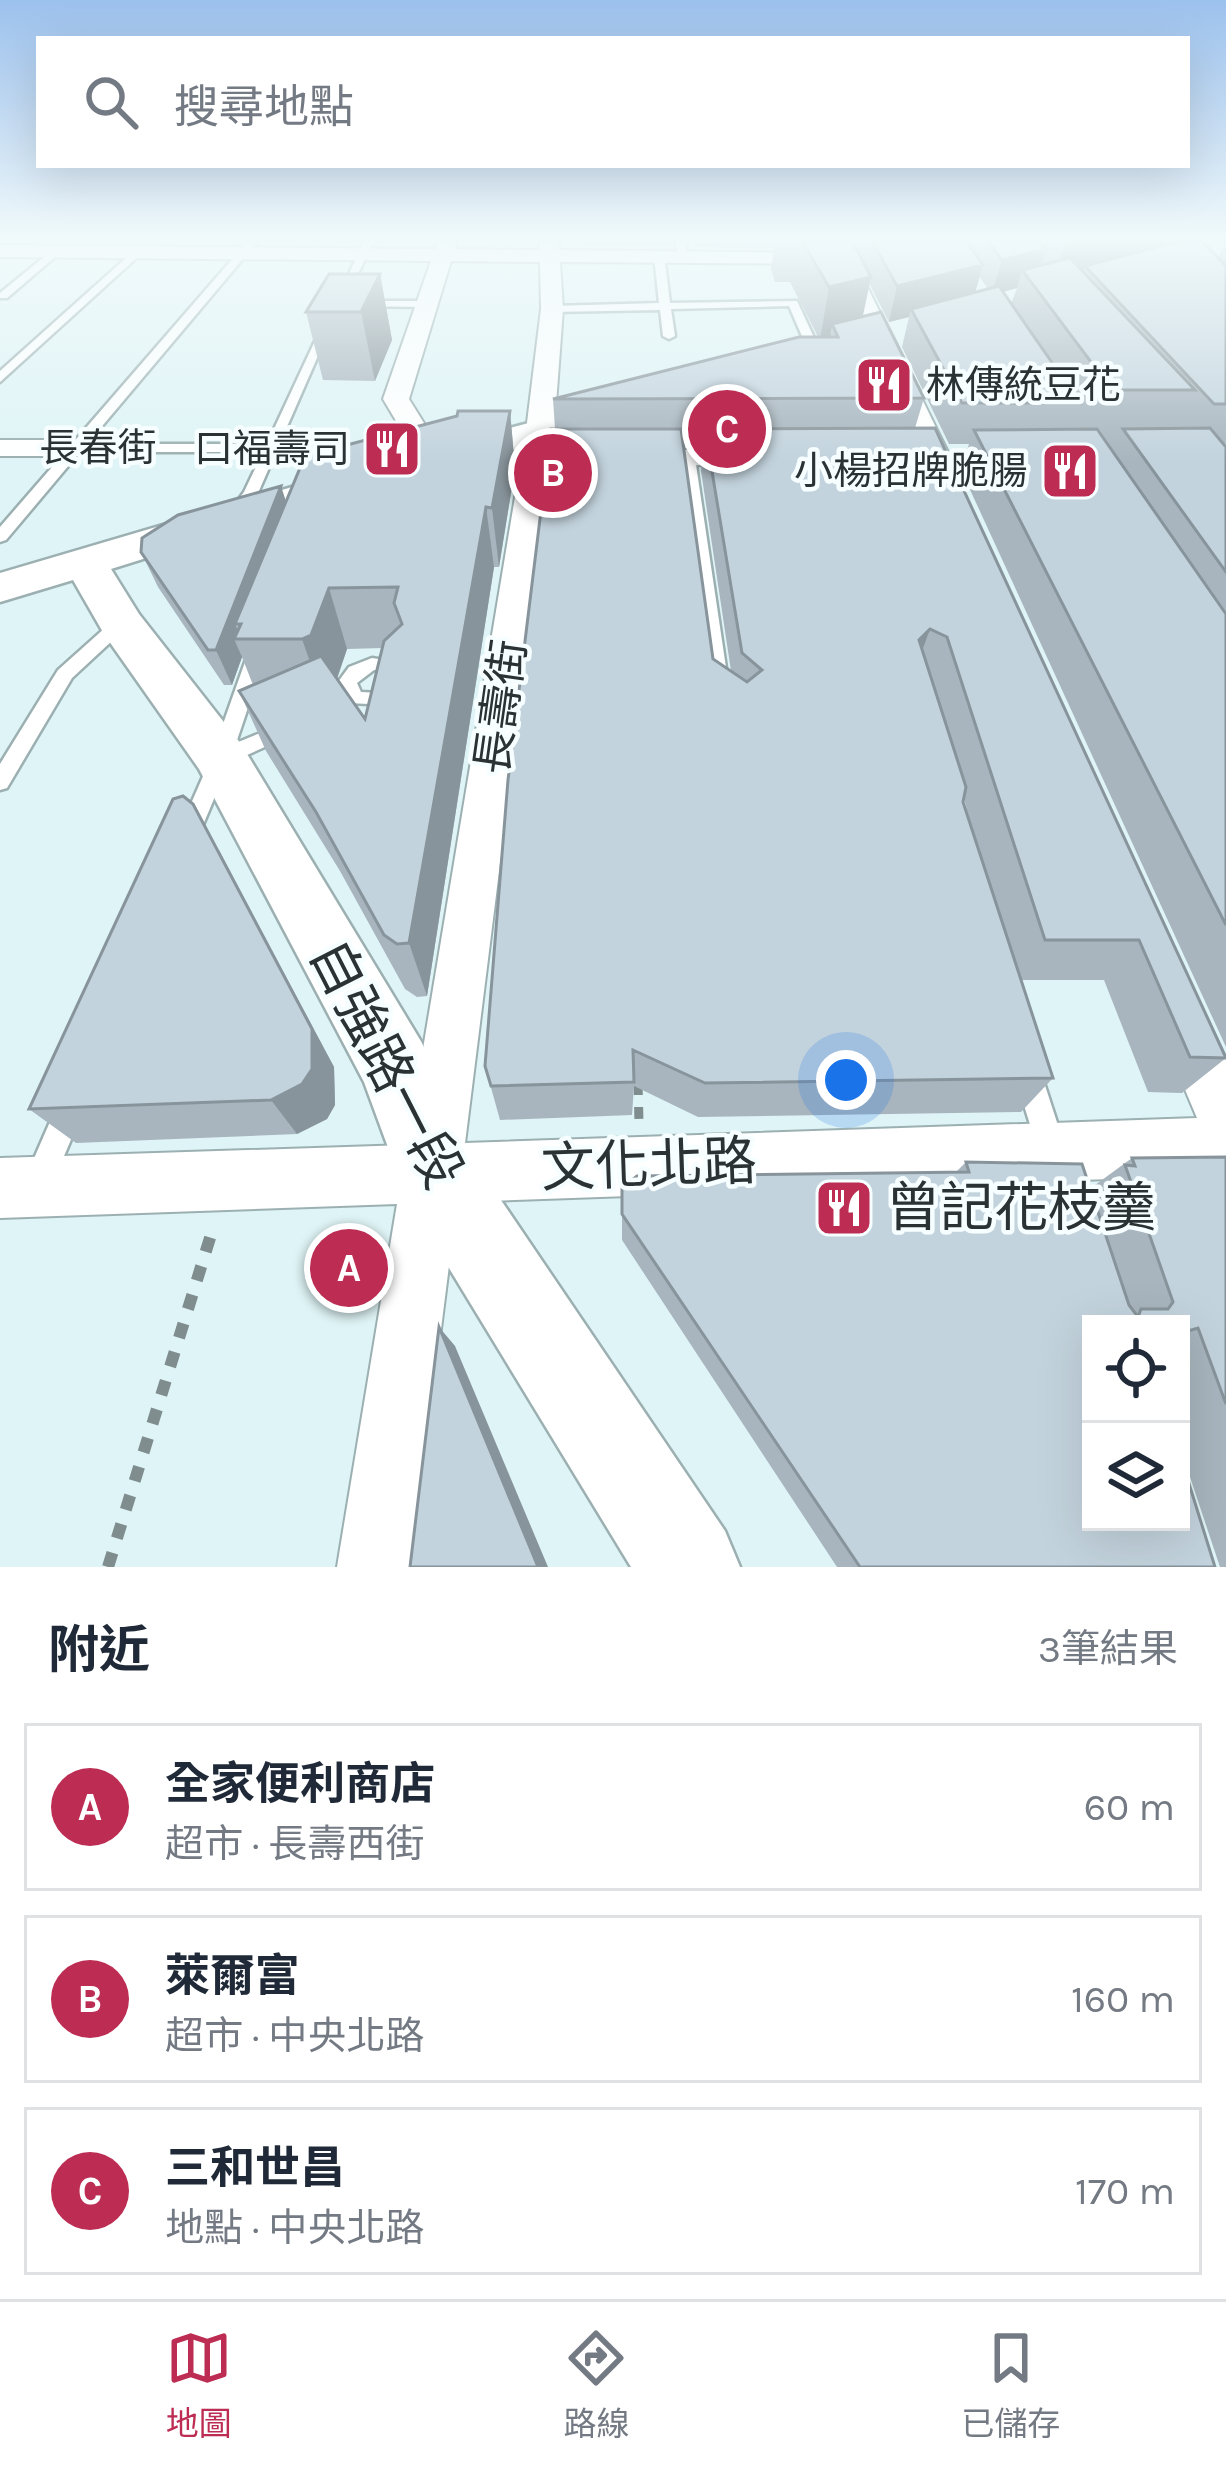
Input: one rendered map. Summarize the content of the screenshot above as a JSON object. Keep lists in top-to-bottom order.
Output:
{
  "streets": {
    "main road": ["自強路一段"],
    "street": ["長春街", "長壽街", "文化北路"]
  },
  "crossings": [
    ["長壽街", "自強路一段"],
    ["長壽街", "文化北路"],
    ["自強路一段", "文化北路"]
  ],
  "places": {
    "restaurant": [
      "林傳統豆花",
      "口福壽司",
      "小楊招牌脆腸",
      "曾記花枝羹"
    ]
  },
  "page": {
    "search": "搜尋地點",
    "pins": ["C", "B", "A"],
    "heading": ["附近", "3筆結果"],
    "list": [
      {
        "mark": "A",
        "name": "全家便利商店",
        "note": "超市 · 長壽西街",
        "value": "60 m"
      },
      {
        "mark": "B",
        "name": "萊爾富",
        "note": "超市 · 中央北路",
        "value": "160 m"
      },
      {
        "mark": "C",
        "name": "三和世昌",
        "note": "地點 · 中央北路",
        "value": "170 m"
      }
    ],
    "nav": ["地圖", "路線", "已儲存"]
  }
}
